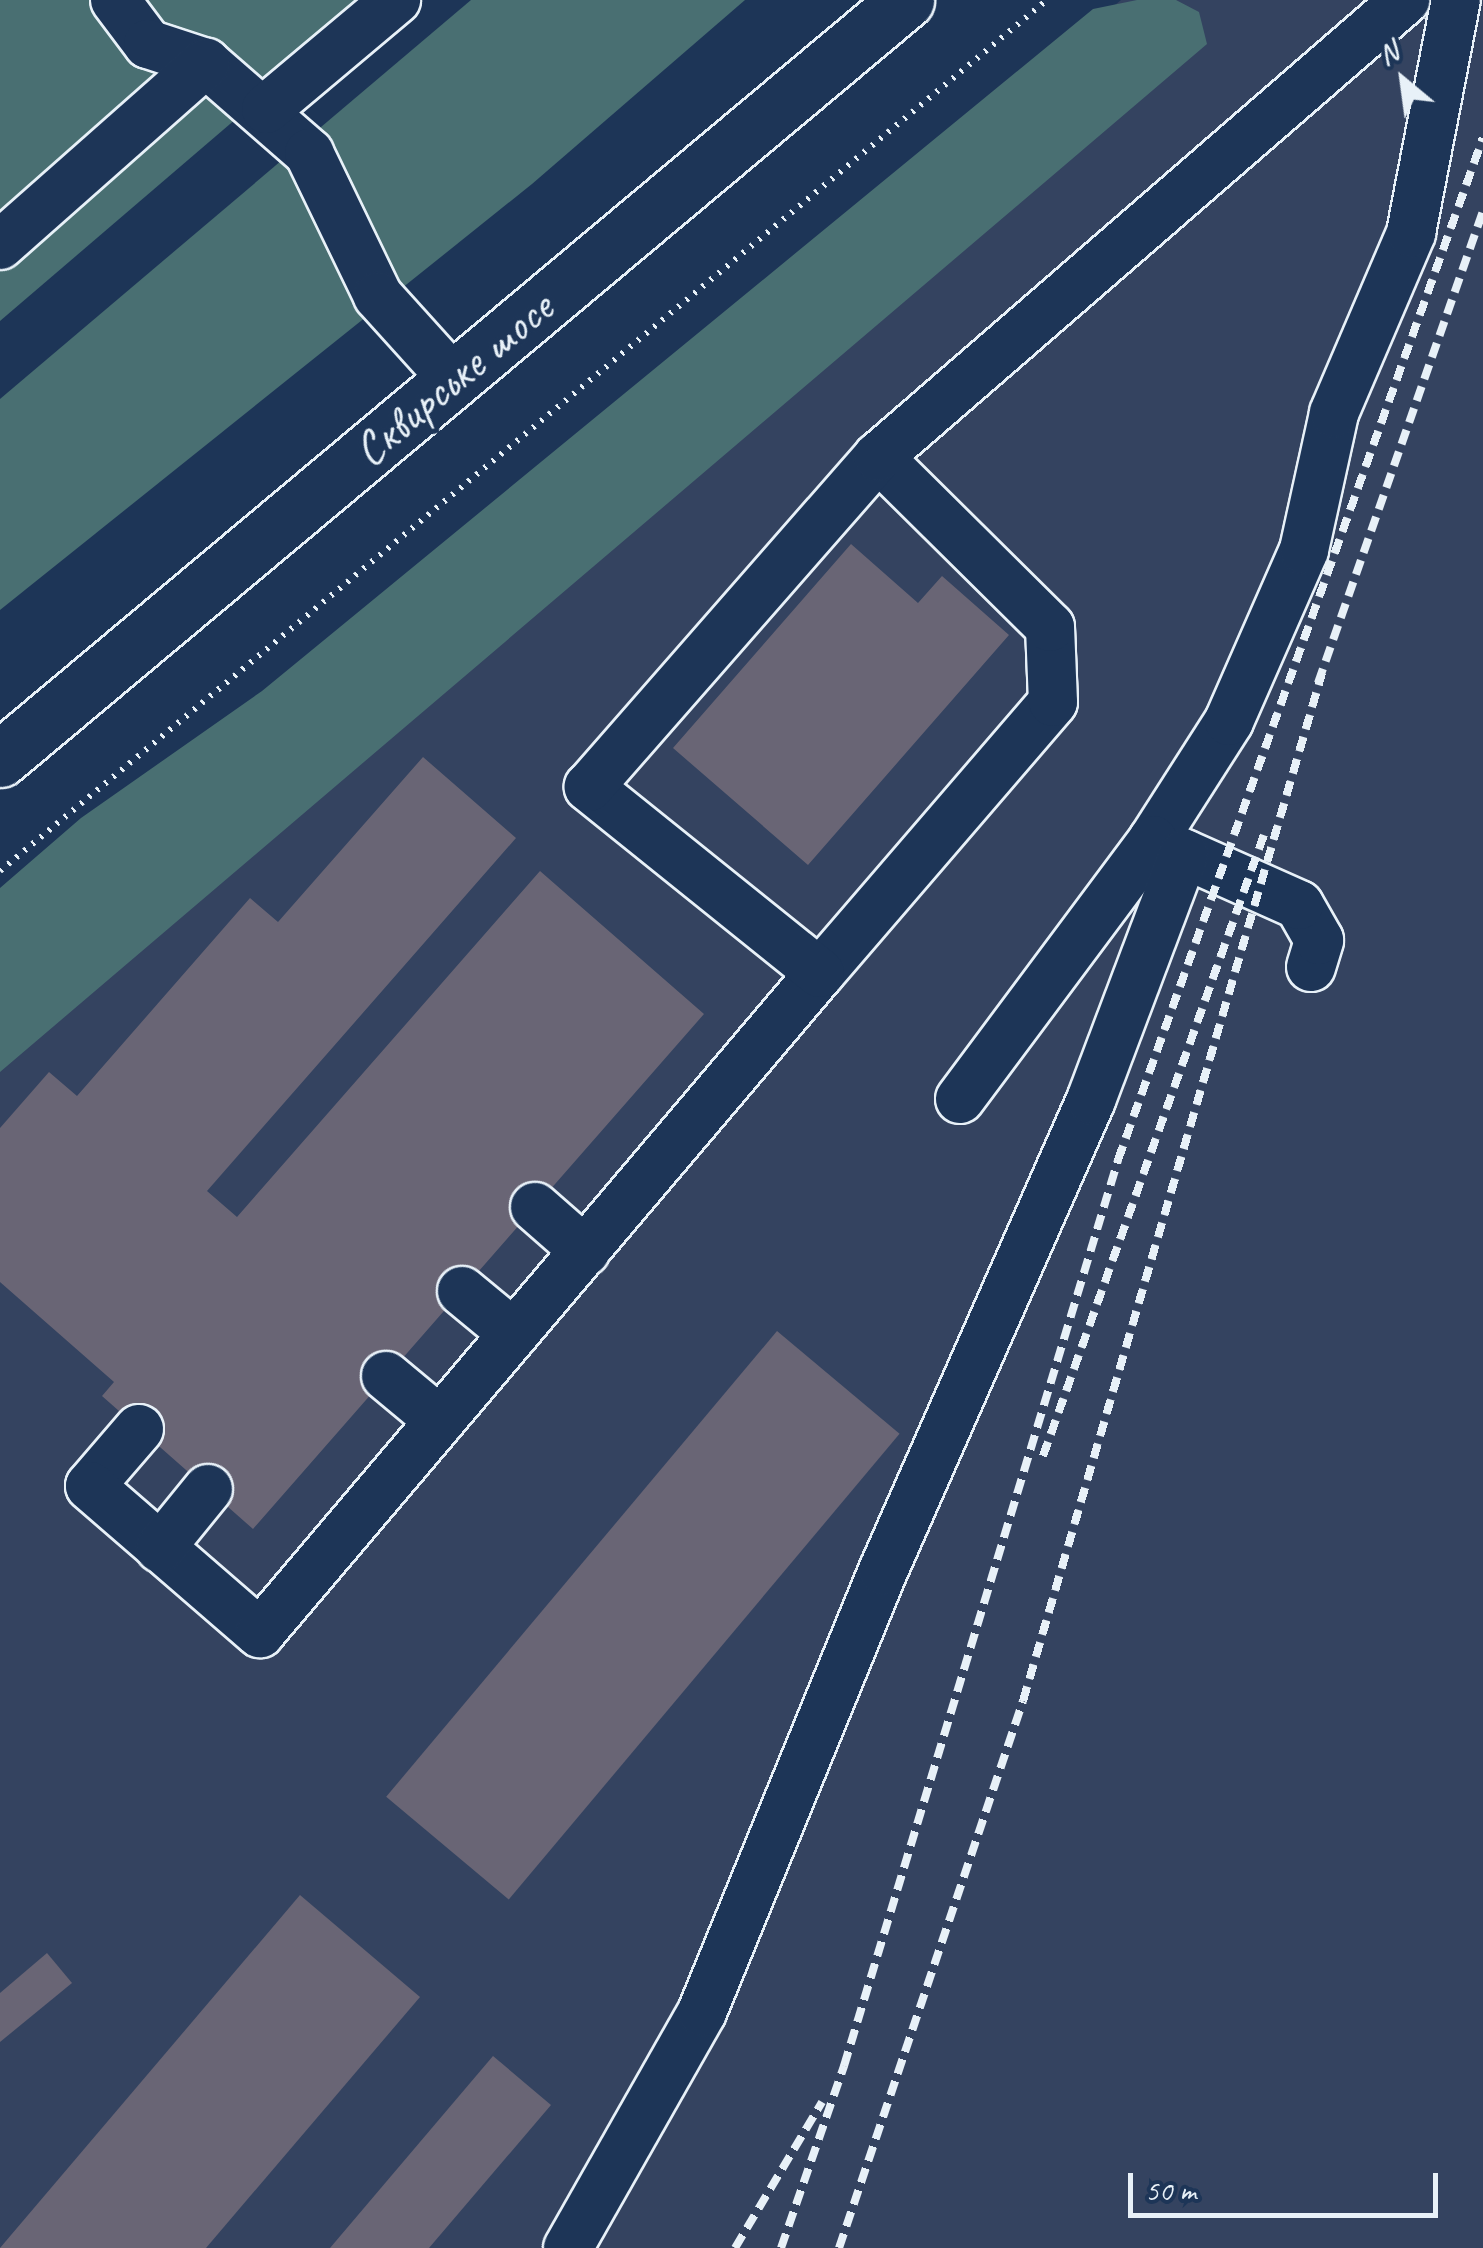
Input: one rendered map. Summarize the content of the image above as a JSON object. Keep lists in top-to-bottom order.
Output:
{
  "streets": {
    "main road": ["Сквирське шосе"]
  },
  "scale_bar": "50 m",
  "north": "top left"
}
